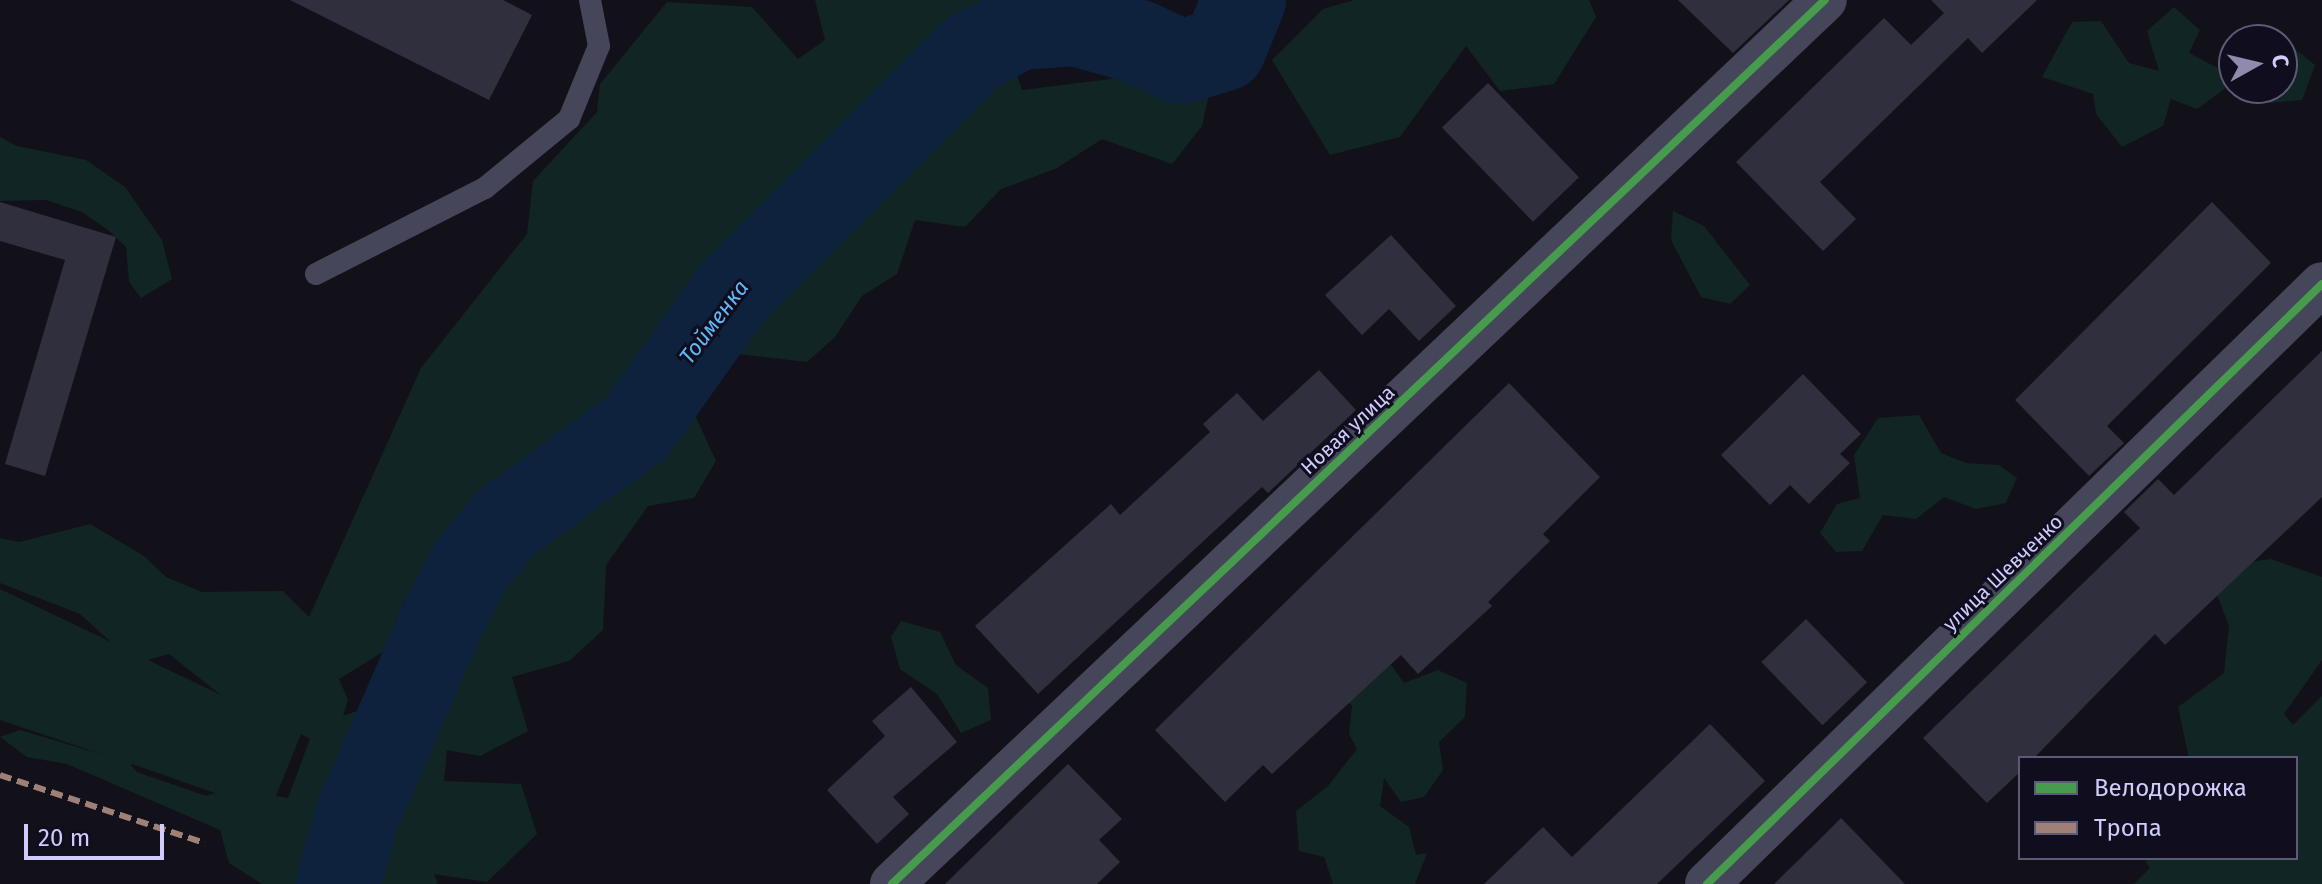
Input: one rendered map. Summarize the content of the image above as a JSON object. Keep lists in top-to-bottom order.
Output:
{
  "streets": {
    "street": ["Новая улица", "улица Шевченко"]
  },
  "water": ["Тойменка"],
  "legend": ["Велодорожка", "Тропа"],
  "scale_bar": "20 m",
  "north": "right"
}
